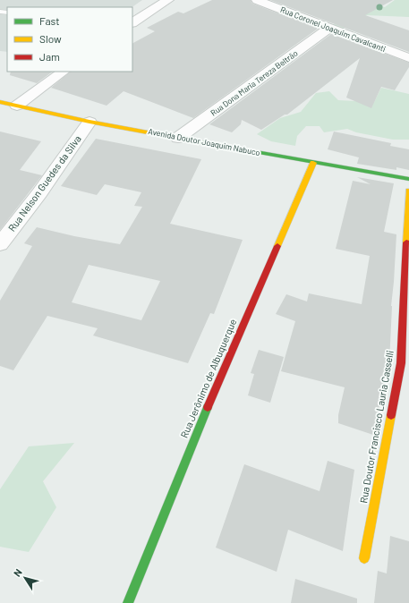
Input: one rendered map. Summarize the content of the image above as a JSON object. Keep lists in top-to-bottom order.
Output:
{
  "streets": {
    "street": [
      "Rua Coronel Joaquim Cavalcanti",
      "Rua Dona Maria Tereza Beltrão",
      "Avenida Doutor Joaquim Nabuco",
      "Rua Nelson Guedes da Silva",
      "Rua Jerônimo de Albuquerque",
      "Rua Doutor Francisco Lauria Casselli"
    ]
  },
  "crossings": [
    ["Rua Coronel Joaquim Cavalcanti", "Rua Dona Maria Tereza Beltrão"],
    ["Rua Dona Maria Tereza Beltrão", "Avenida Doutor Joaquim Nabuco"],
    ["Avenida Doutor Joaquim Nabuco", "Rua Nelson Guedes da Silva"],
    ["Avenida Doutor Joaquim Nabuco", "Rua Jerônimo de Albuquerque"]
  ],
  "legend": ["Fast", "Slow", "Jam"],
  "north": "top left"
}
